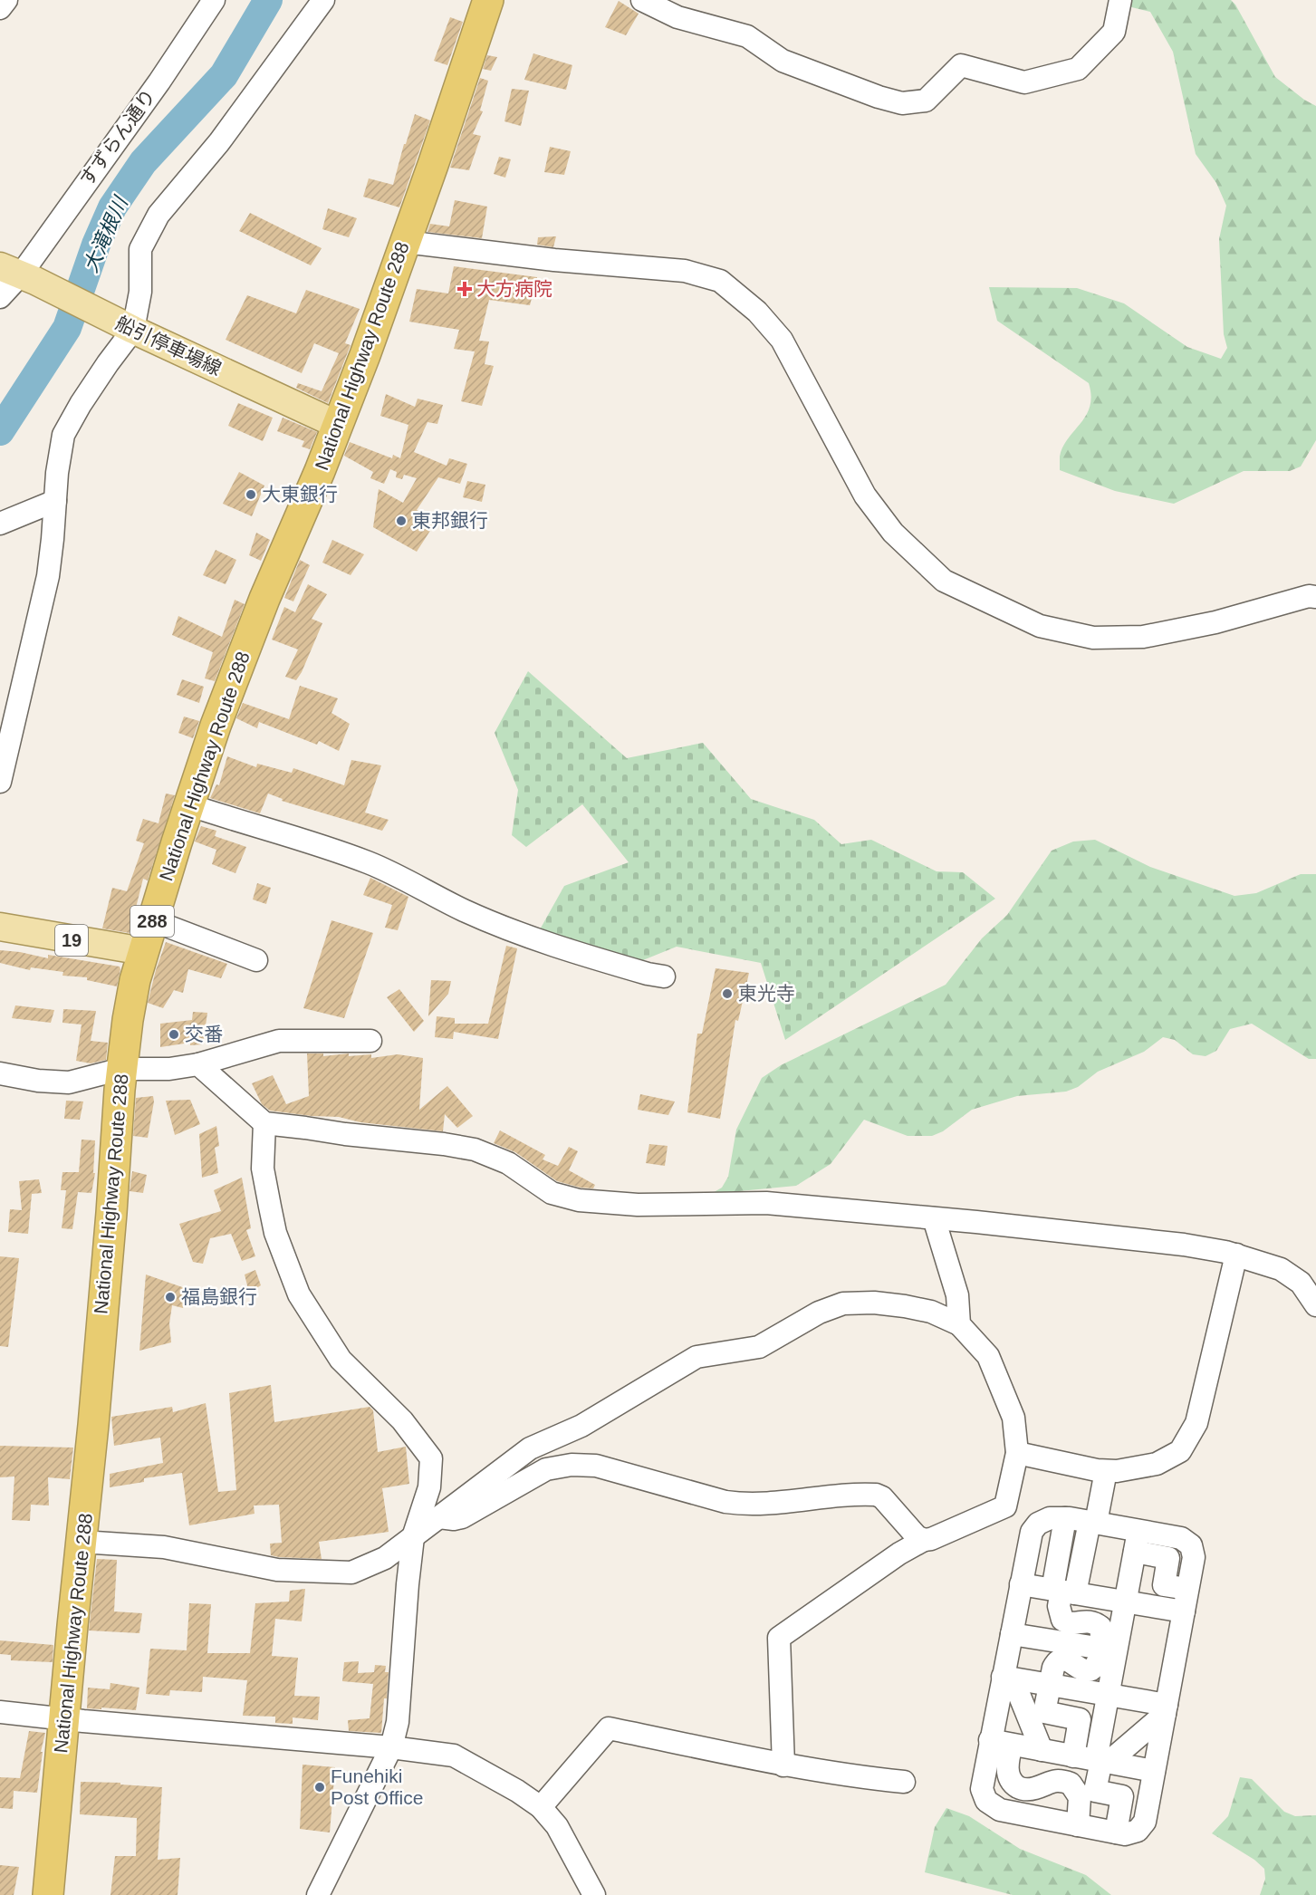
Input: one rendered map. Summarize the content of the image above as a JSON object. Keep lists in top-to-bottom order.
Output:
{
  "streets": {
    "highway": ["National Highway Route 288", "288"],
    "main road": ["船引停車場線", "19"],
    "street": ["すずらん通り"]
  },
  "crossings": [
    ["すずらん通り", "船引停車場線"],
    ["船引停車場線", "National Highway Route 288"],
    ["National Highway Route 288", "19"]
  ],
  "water": ["大滝根川"],
  "places": {
    "health": ["大方病院"],
    "other": [
      "大東銀行",
      "東邦銀行",
      "東光寺",
      "交番",
      "福島銀行",
      "Funehiki Post Office"
    ]
  }
}
